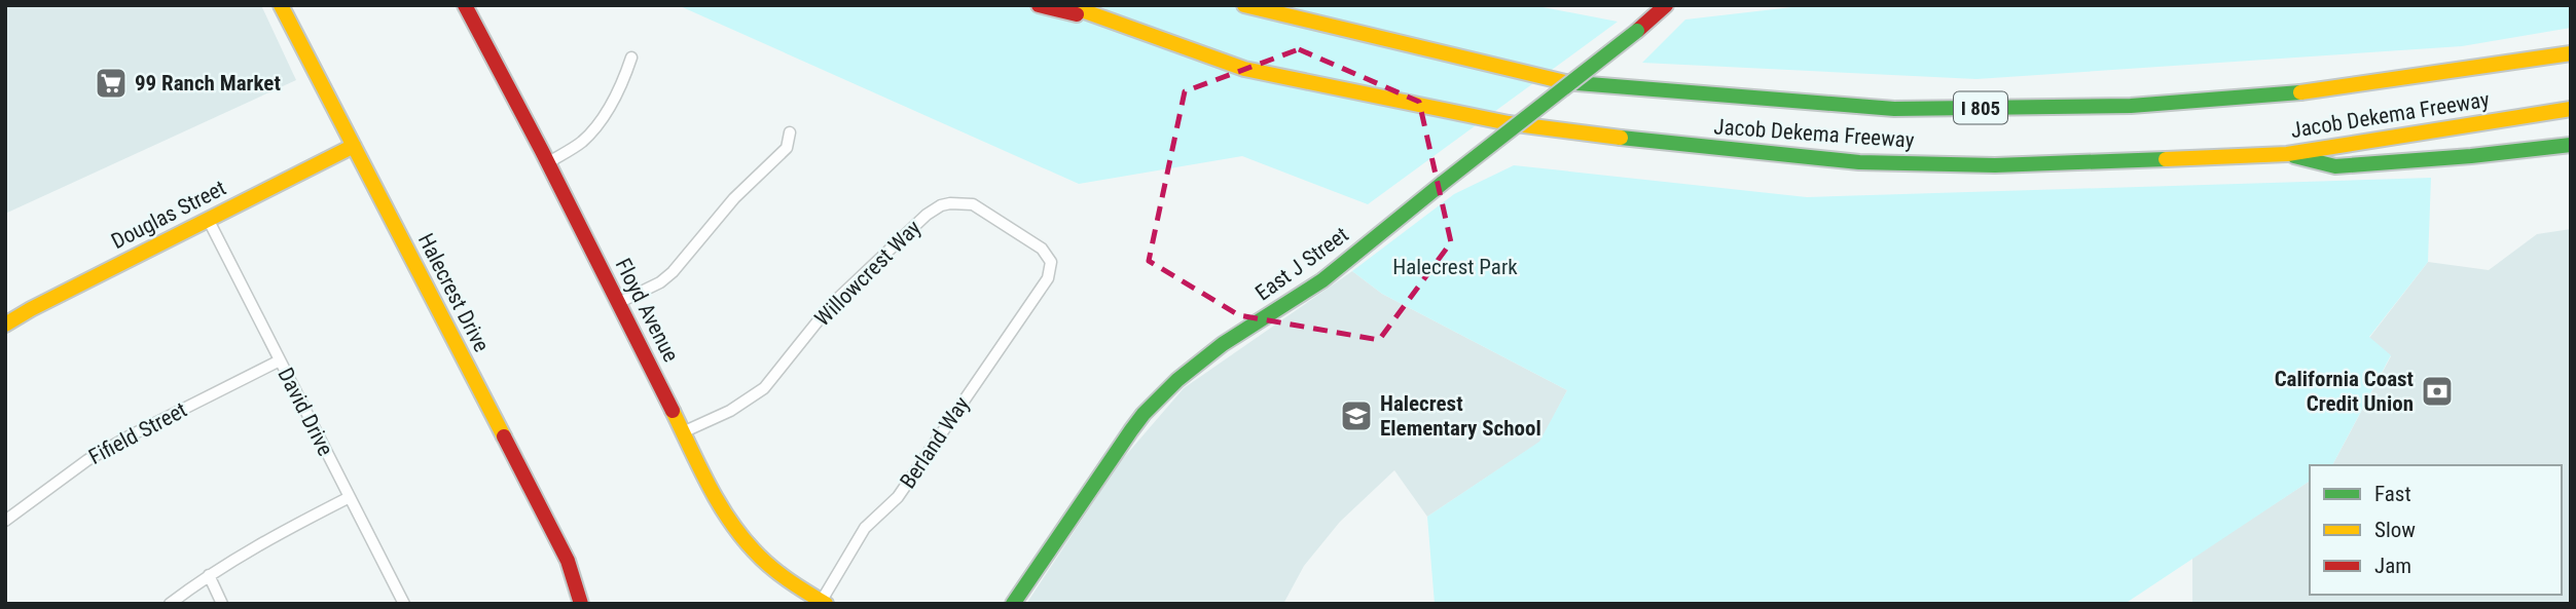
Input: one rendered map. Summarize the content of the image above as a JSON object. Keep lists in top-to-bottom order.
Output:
{
  "streets": {
    "main road": [
      "I 805",
      "Jacob Dekema Freeway",
      "Douglas Street",
      "East J Street",
      "Halecrest Drive",
      "Floyd Avenue"
    ],
    "street": [
      "Willowcrest Way",
      "David Drive",
      "Fifield Street",
      "Berland Way"
    ]
  },
  "crossings": [
    ["Douglas Street", "Halecrest Drive"],
    ["Douglas Street", "David Drive"],
    ["Willowcrest Way", "Floyd Avenue"],
    ["Willowcrest Way", "Berland Way"],
    ["Floyd Avenue", "Berland Way"],
    ["David Drive", "Fifield Street"]
  ],
  "parks": ["Halecrest Park"],
  "places": {
    "supermarket": ["99 Ranch Market"],
    "bank": ["California Coast Credit Union"],
    "school or university": ["Halecrest Elementary School"]
  },
  "legend": ["Fast", "Slow", "Jam"]
}
